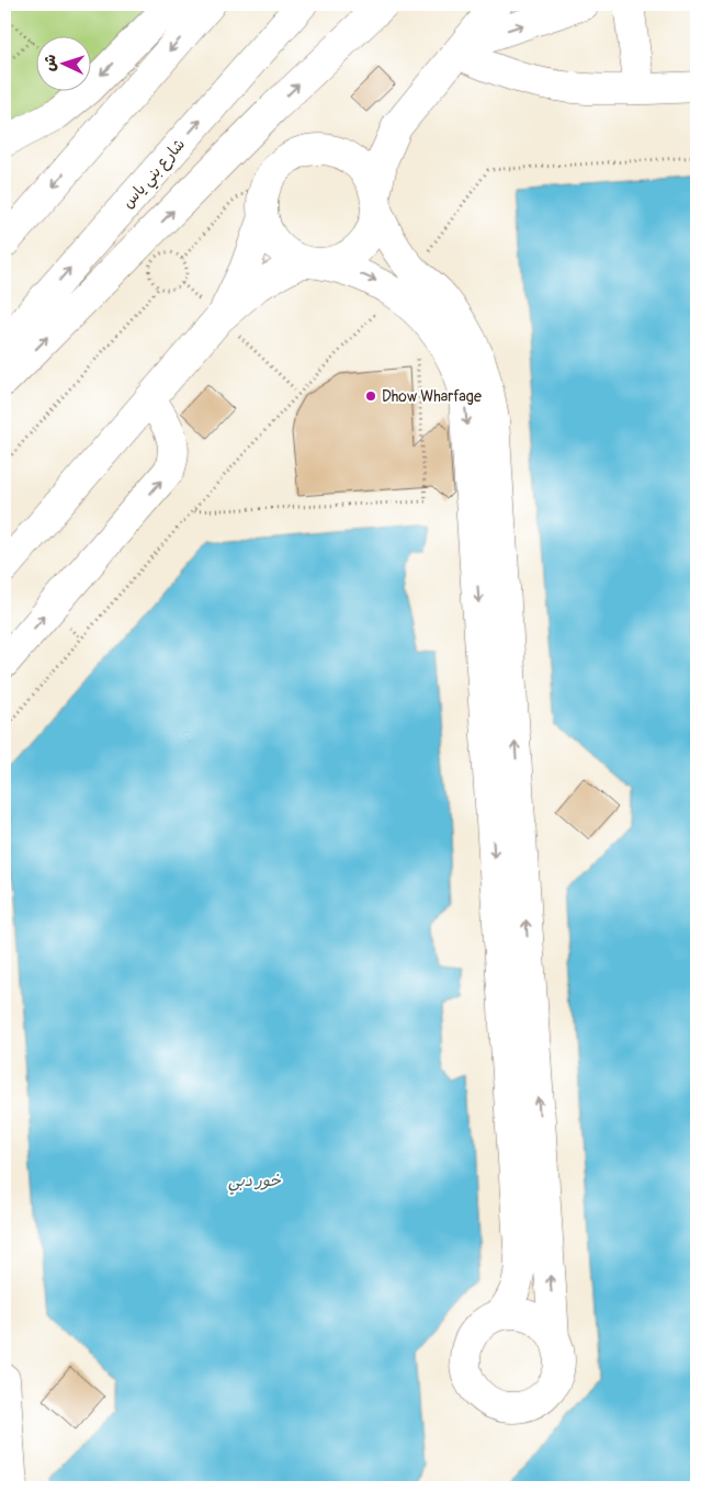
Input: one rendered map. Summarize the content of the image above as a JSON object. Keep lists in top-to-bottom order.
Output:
{
  "streets": {
    "main road": ["شارع بني ياس"]
  },
  "water": ["خور دبي"],
  "places": ["Dhow Wharfage"],
  "north": "left"
}
